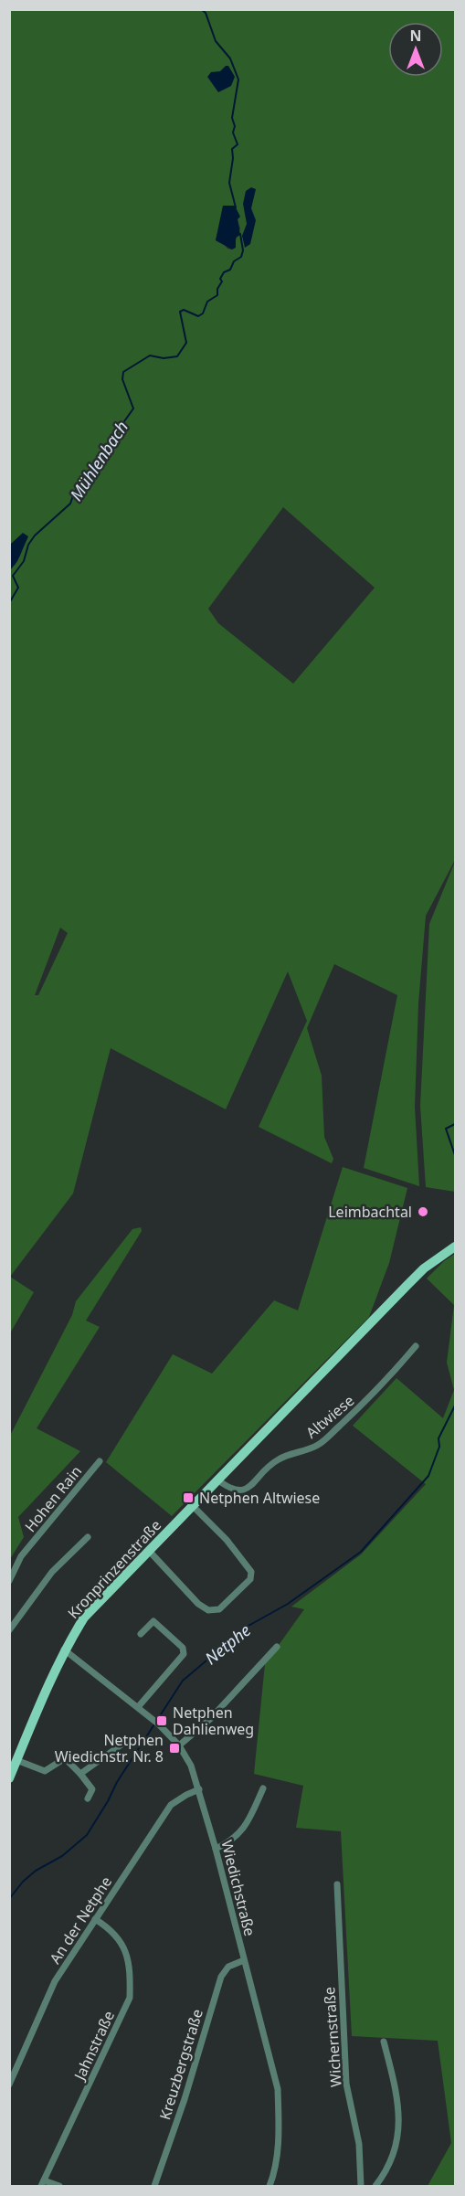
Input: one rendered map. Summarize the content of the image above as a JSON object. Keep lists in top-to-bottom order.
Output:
{
  "streets": {
    "main road": ["Kronprinzenstraße"],
    "street": [
      "Altwiese",
      "Hohen Rain",
      "Wiedichstraße",
      "An der Netphe",
      "Wichernstraße",
      "Jahnstraße",
      "Kreuzbergstraße"
    ]
  },
  "crossings": [
    ["Altwiese", "Kronprinzenstraße"],
    ["Kronprinzenstraße", "Wiedichstraße"],
    ["Wiedichstraße", "An der Netphe"],
    ["Wiedichstraße", "Kreuzbergstraße"],
    ["An der Netphe", "Jahnstraße"]
  ],
  "water": ["Mühlenbach", "Netphe"],
  "places": {
    "other": ["Leimbachtal"],
    "transit": ["Netphen Altwiese", "Netphen Dahlienweg", "Netphen Wiedichstr. Nr. 8"]
  },
  "north": "top"
}
